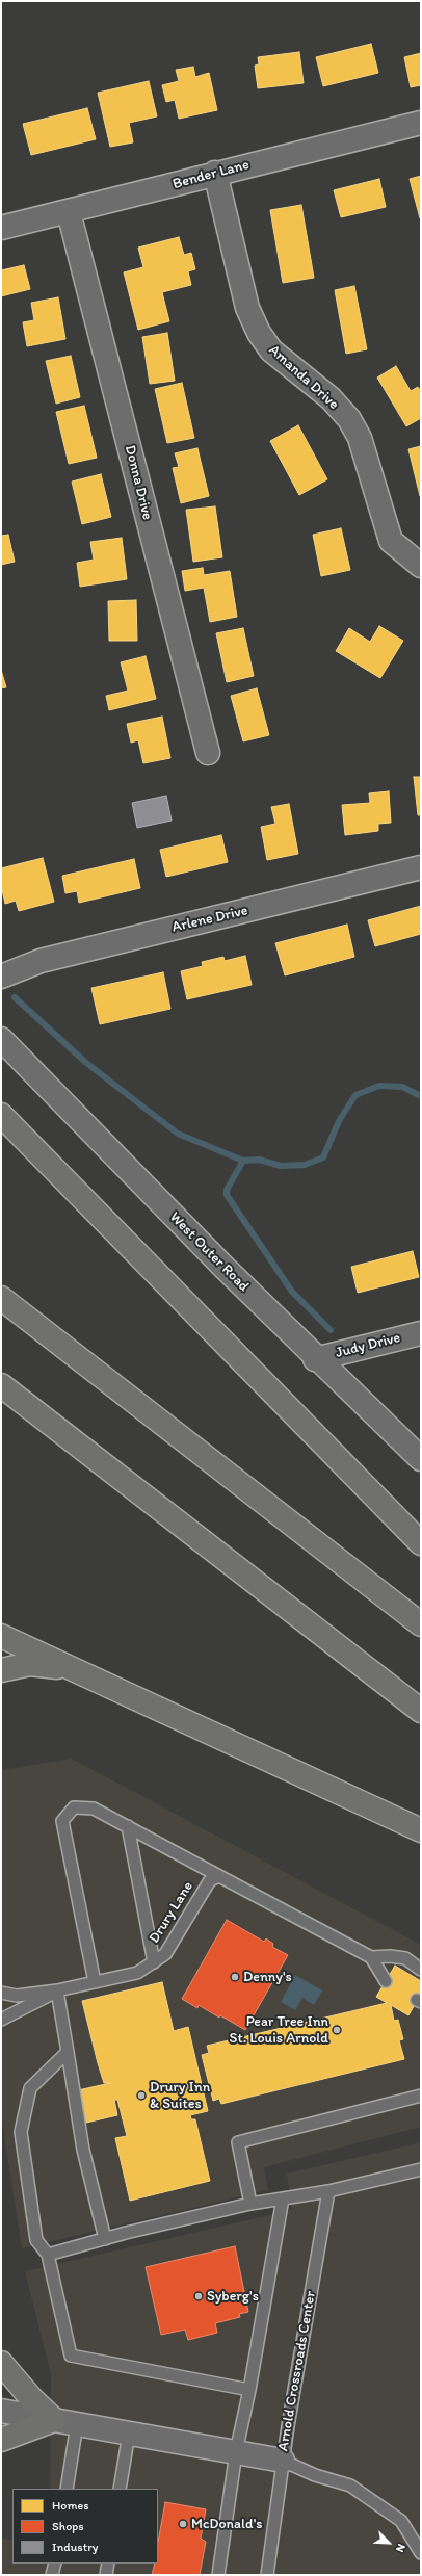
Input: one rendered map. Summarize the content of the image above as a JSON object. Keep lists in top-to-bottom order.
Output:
{
  "streets": {
    "street": [
      "Bender Lane",
      "Amanda Drive",
      "Donna Drive",
      "Arlene Drive",
      "West Outer Road",
      "Judy Drive",
      "Arnold Crossroads Center"
    ],
    "lane": ["Drury Lane"]
  },
  "crossings": [
    ["Bender Lane", "Amanda Drive"],
    ["Bender Lane", "Donna Drive"],
    ["West Outer Road", "Judy Drive"]
  ],
  "places": [
    "Denny's",
    "Pear Tree Inn St. Louis Arnold",
    "Drury Inn & Suites",
    "Syberg's",
    "McDonald's"
  ],
  "legend": ["Homes", "Shops", "Industry"],
  "north": "bottom right"
}
